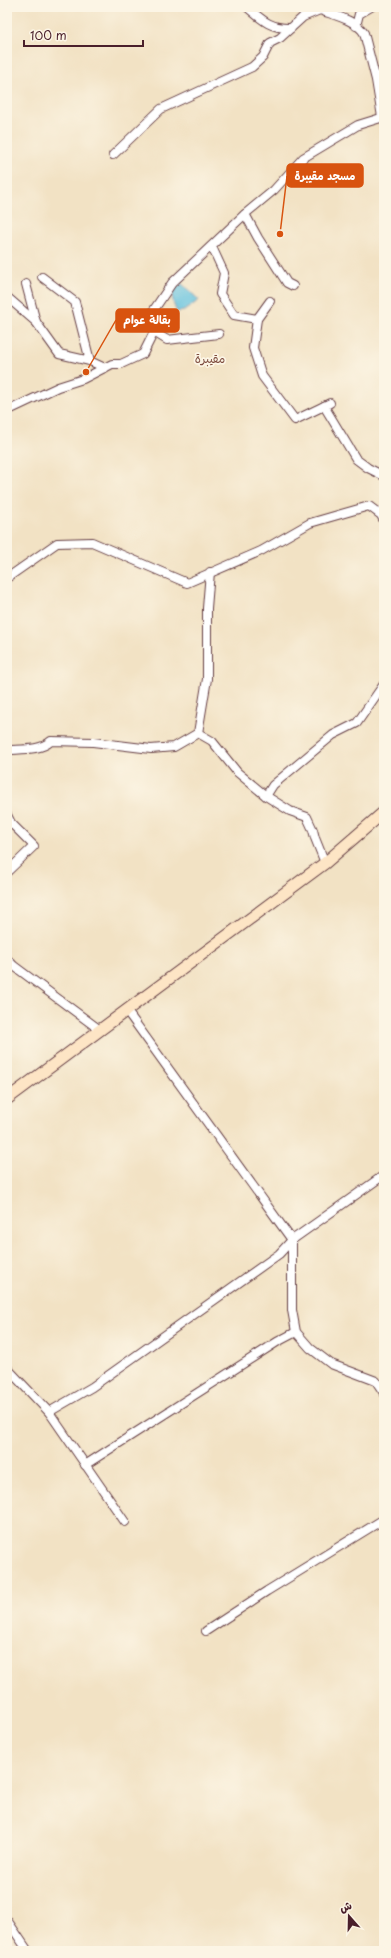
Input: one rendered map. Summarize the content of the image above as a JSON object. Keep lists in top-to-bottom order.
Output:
{
  "districts": ["مقيبرة"],
  "places": ["مسجد مقيبرة", "بقالة عوام"],
  "scale_bar": "100 m",
  "north": "top"
}
